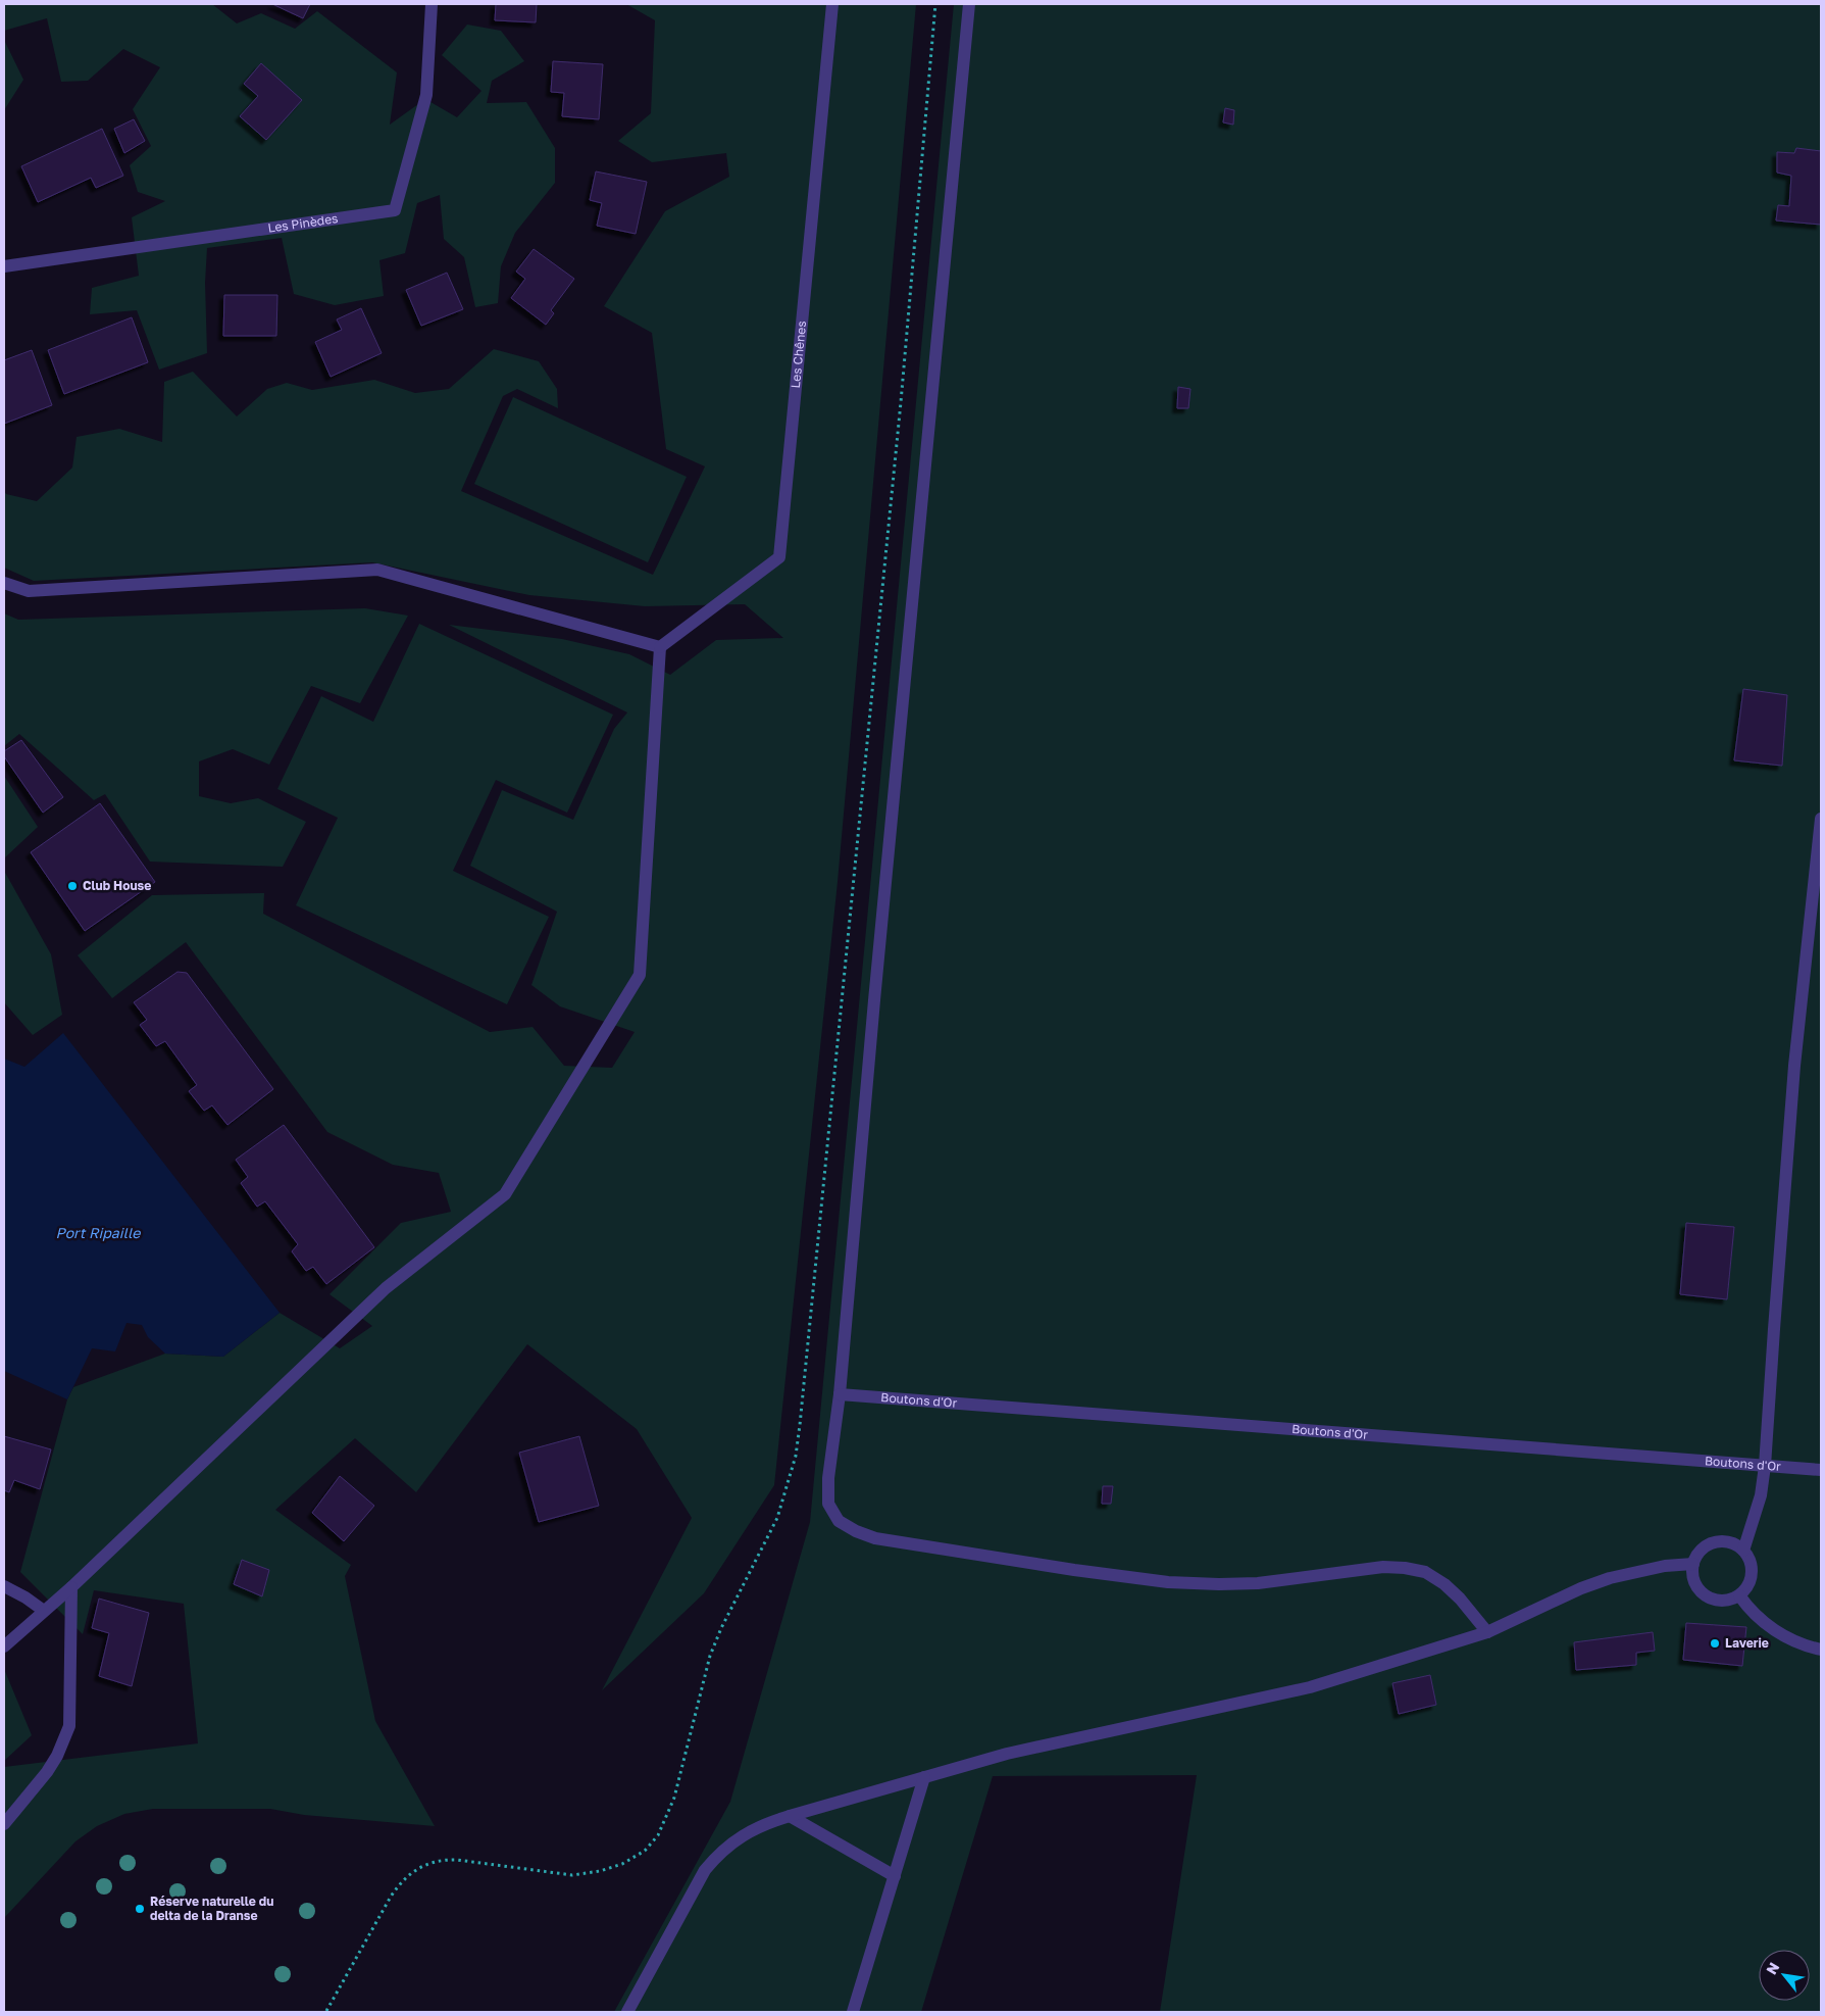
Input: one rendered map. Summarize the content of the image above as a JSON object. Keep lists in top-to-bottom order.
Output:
{
  "streets": {
    "street": ["Les Pinèdes", "Les Chênes", "Boutons d'Or"]
  },
  "water": ["Port Ripaille"],
  "places": ["Club House", "Laverie", "Réserve naturelle du delta de la Dranse"],
  "north": "top left"
}
